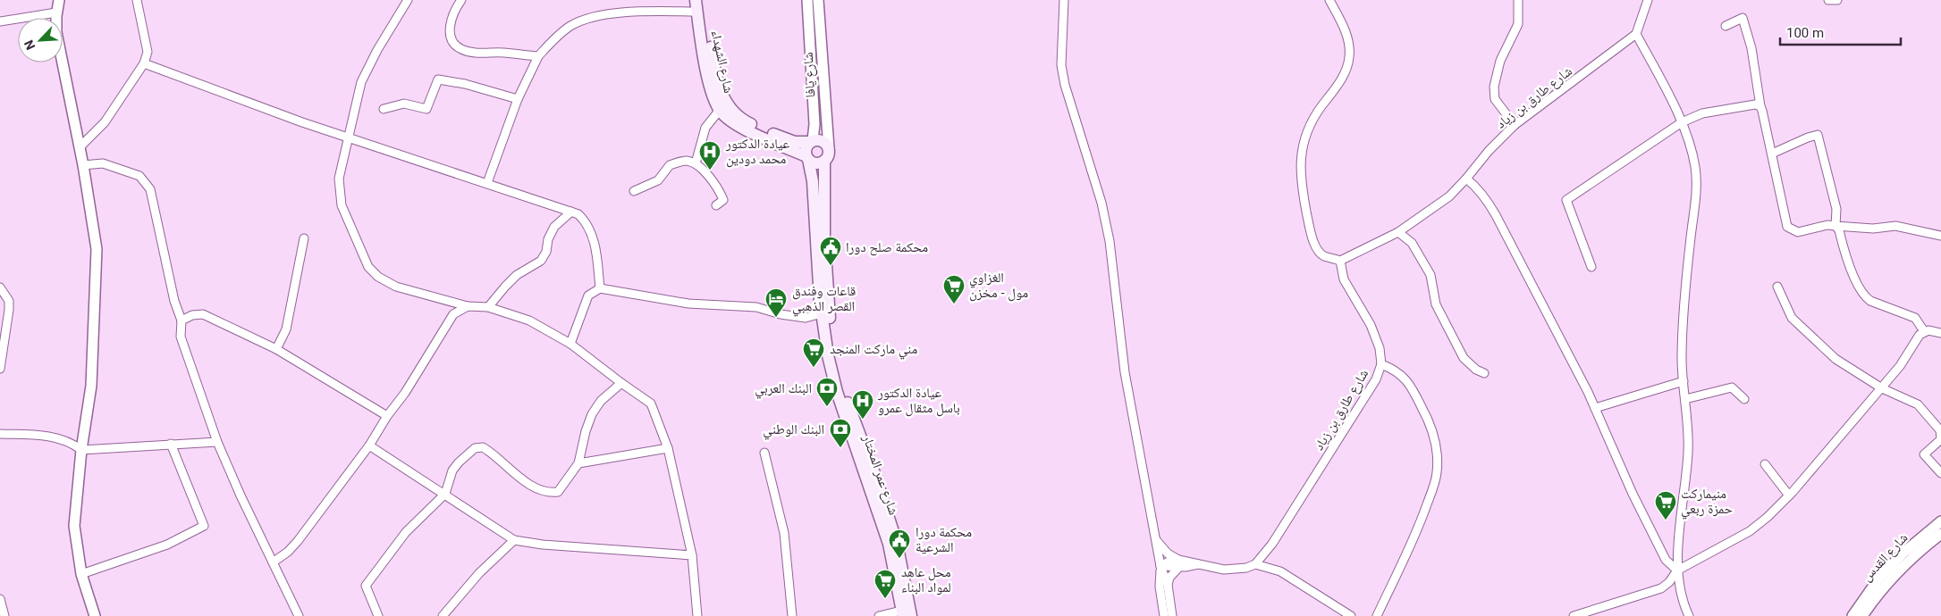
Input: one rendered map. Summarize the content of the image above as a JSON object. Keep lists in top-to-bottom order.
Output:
{
  "streets": {
    "main road": ["شارع الشهداء", "شارع عمر المختار"],
    "street": ["شارع يافا", "شارع طارق بن زياد", "شارع القدس"]
  },
  "crossings": [
    ["شارع الشهداء", "شارع يافا"],
    ["شارع الشهداء", "شارع عمر المختار"],
    ["شارع يافا", "شارع عمر المختار"]
  ],
  "places": {
    "hospital": ["عيادة الدكتور محمد دودين", "عيادة الدكتور باسل مثقال عمرو"],
    "public building": ["محكمة صلح دورا", "محكمة دورا الشرعية"],
    "supermarket": [
      "الغزاوي مول - مخزن",
      "مني ماركت المنجد",
      "منيماركت حمزة ربعي",
      "محل عاهد لمواد البناء"
    ],
    "hotel": ["قاعات وفندق القصر الذهبي"],
    "bank": ["البنك العربي", "البنك الوطني"]
  },
  "scale_bar": "100 m",
  "north": "bottom left"
}
